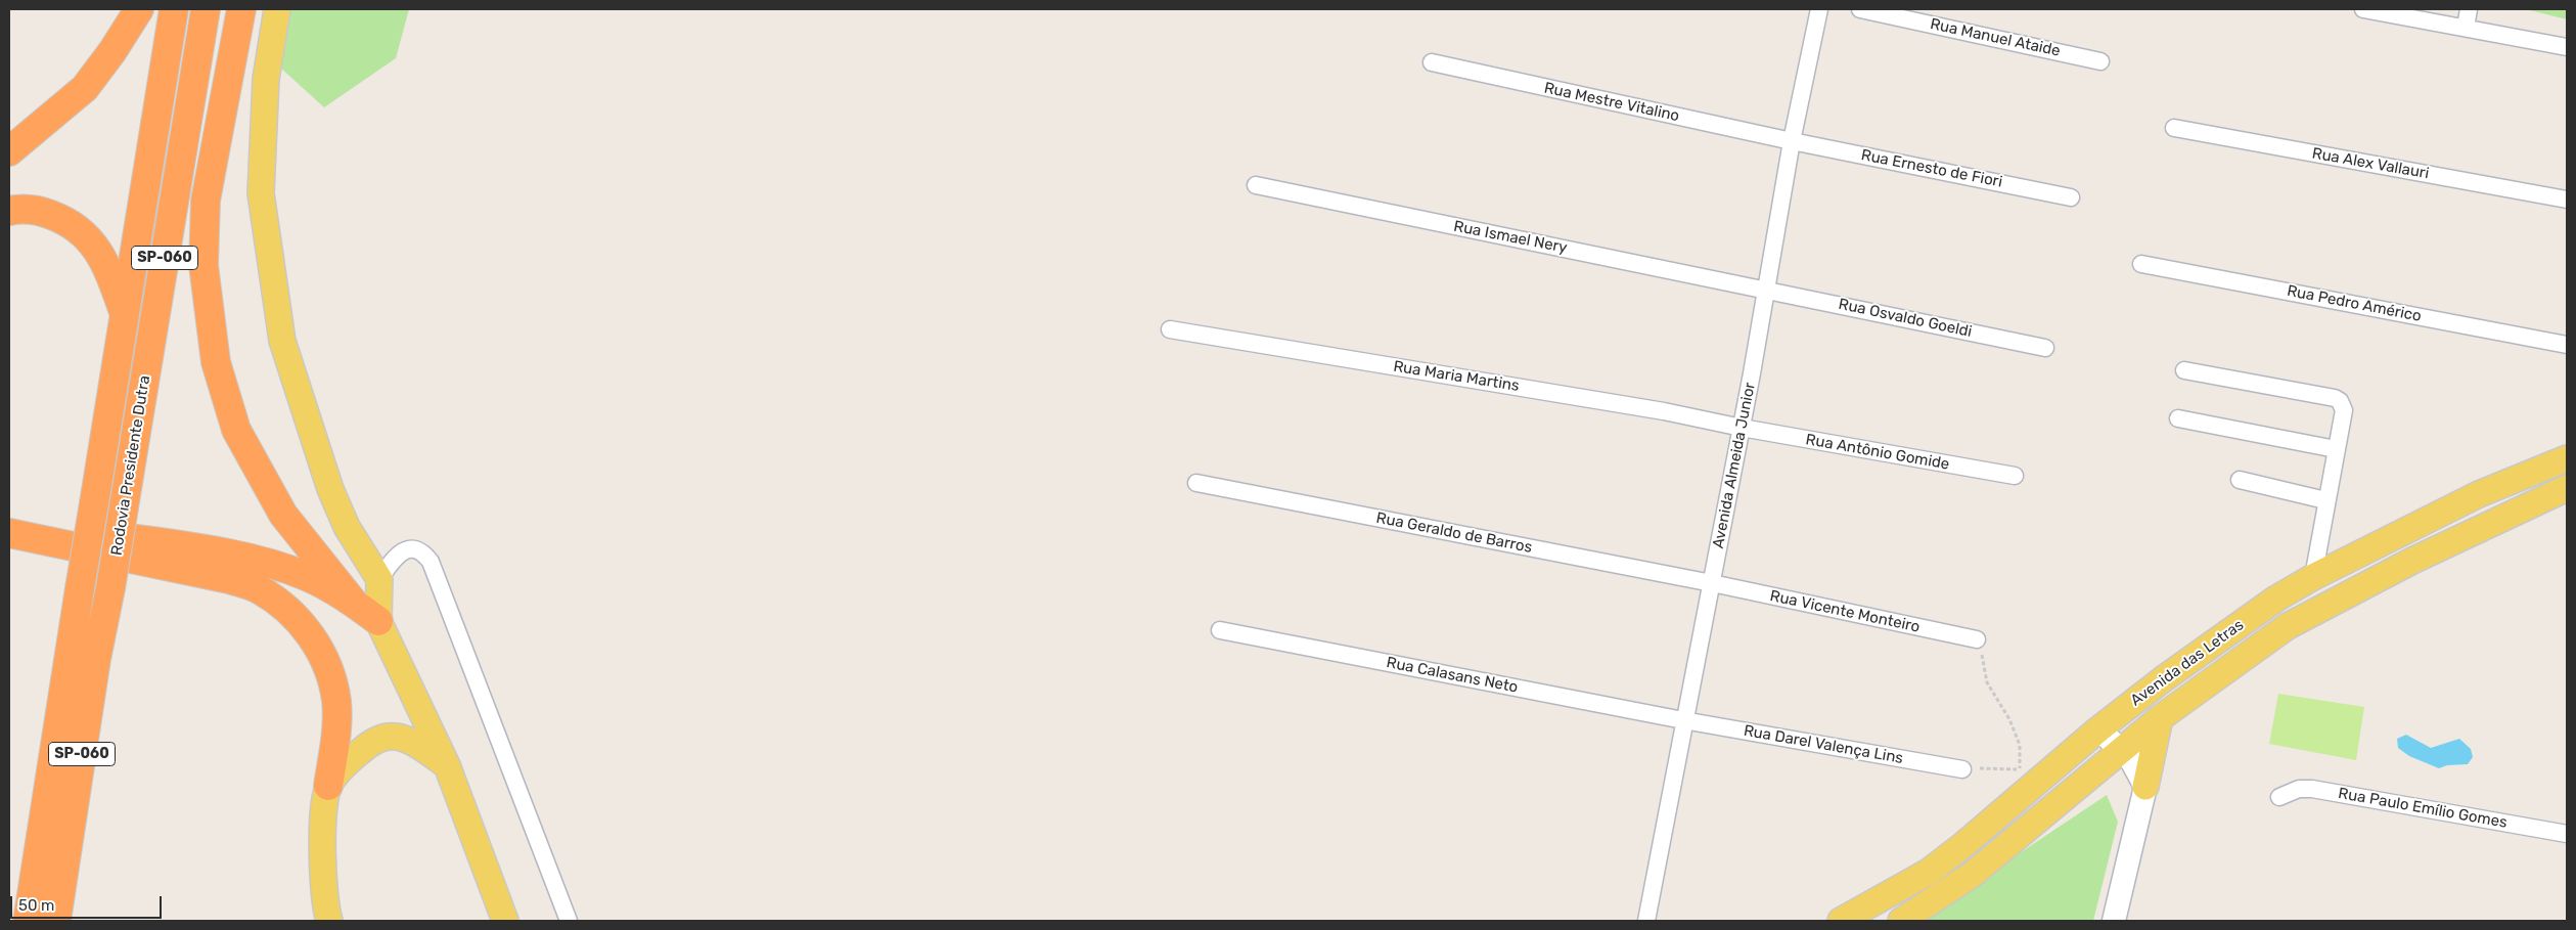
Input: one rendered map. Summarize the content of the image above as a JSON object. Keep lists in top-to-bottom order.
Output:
{
  "streets": {
    "highway": ["SP-060", "Rodovia Presidente Dutra"],
    "main road": ["Avenida das Letras"],
    "street": [
      "Rua Manuel Ataide",
      "Rua Mestre Vitalino",
      "Rua Alex Vallauri",
      "Rua Ernesto de Fiori",
      "Rua Ismael Nery",
      "Rua Pedro Américo",
      "Rua Osvaldo Goeldi",
      "Rua Maria Martins",
      "Rua Antônio Gomide",
      "Avenida Almeida Junior",
      "Rua Geraldo de Barros",
      "Rua Vicente Monteiro",
      "Rua Calasans Neto",
      "Rua Darel Valença Lins",
      "Rua Paulo Emílio Gomes"
    ]
  },
  "crossings": [
    ["Rua Mestre Vitalino", "Rua Ernesto de Fiori"],
    ["Rua Mestre Vitalino", "Avenida Almeida Junior"],
    ["Rua Ernesto de Fiori", "Avenida Almeida Junior"],
    ["Rua Ismael Nery", "Rua Osvaldo Goeldi"],
    ["Rua Ismael Nery", "Avenida Almeida Junior"],
    ["Rua Osvaldo Goeldi", "Avenida Almeida Junior"],
    ["Rua Maria Martins", "Rua Antônio Gomide"],
    ["Rua Maria Martins", "Avenida Almeida Junior"],
    ["Rua Antônio Gomide", "Avenida Almeida Junior"],
    ["Avenida Almeida Junior", "Rua Geraldo de Barros"],
    ["Avenida Almeida Junior", "Rua Vicente Monteiro"],
    ["Avenida Almeida Junior", "Rua Calasans Neto"],
    ["Avenida Almeida Junior", "Rua Darel Valença Lins"],
    ["Rua Geraldo de Barros", "Rua Vicente Monteiro"],
    ["Rua Calasans Neto", "Rua Darel Valença Lins"]
  ],
  "scale_bar": "50 m"
}
